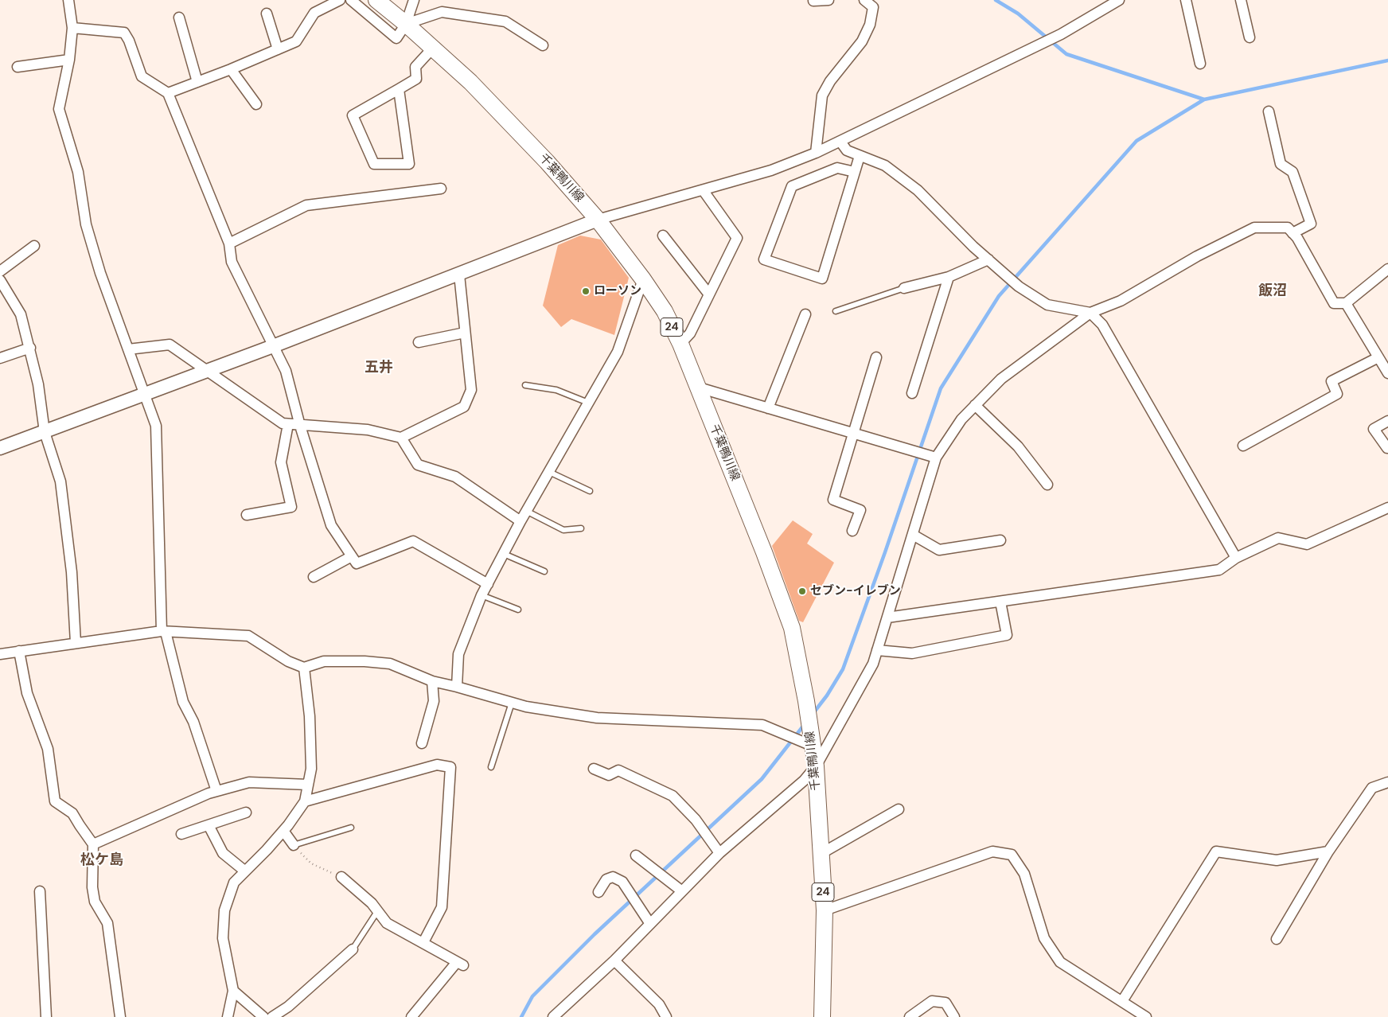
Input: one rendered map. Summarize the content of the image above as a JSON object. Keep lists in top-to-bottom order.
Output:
{
  "streets": {
    "main road": ["千葉鴨川線", "24"]
  },
  "districts": ["飯沼", "五井", "松ケ島"],
  "places": ["ローソン", "セブン-イレブン"]
}
